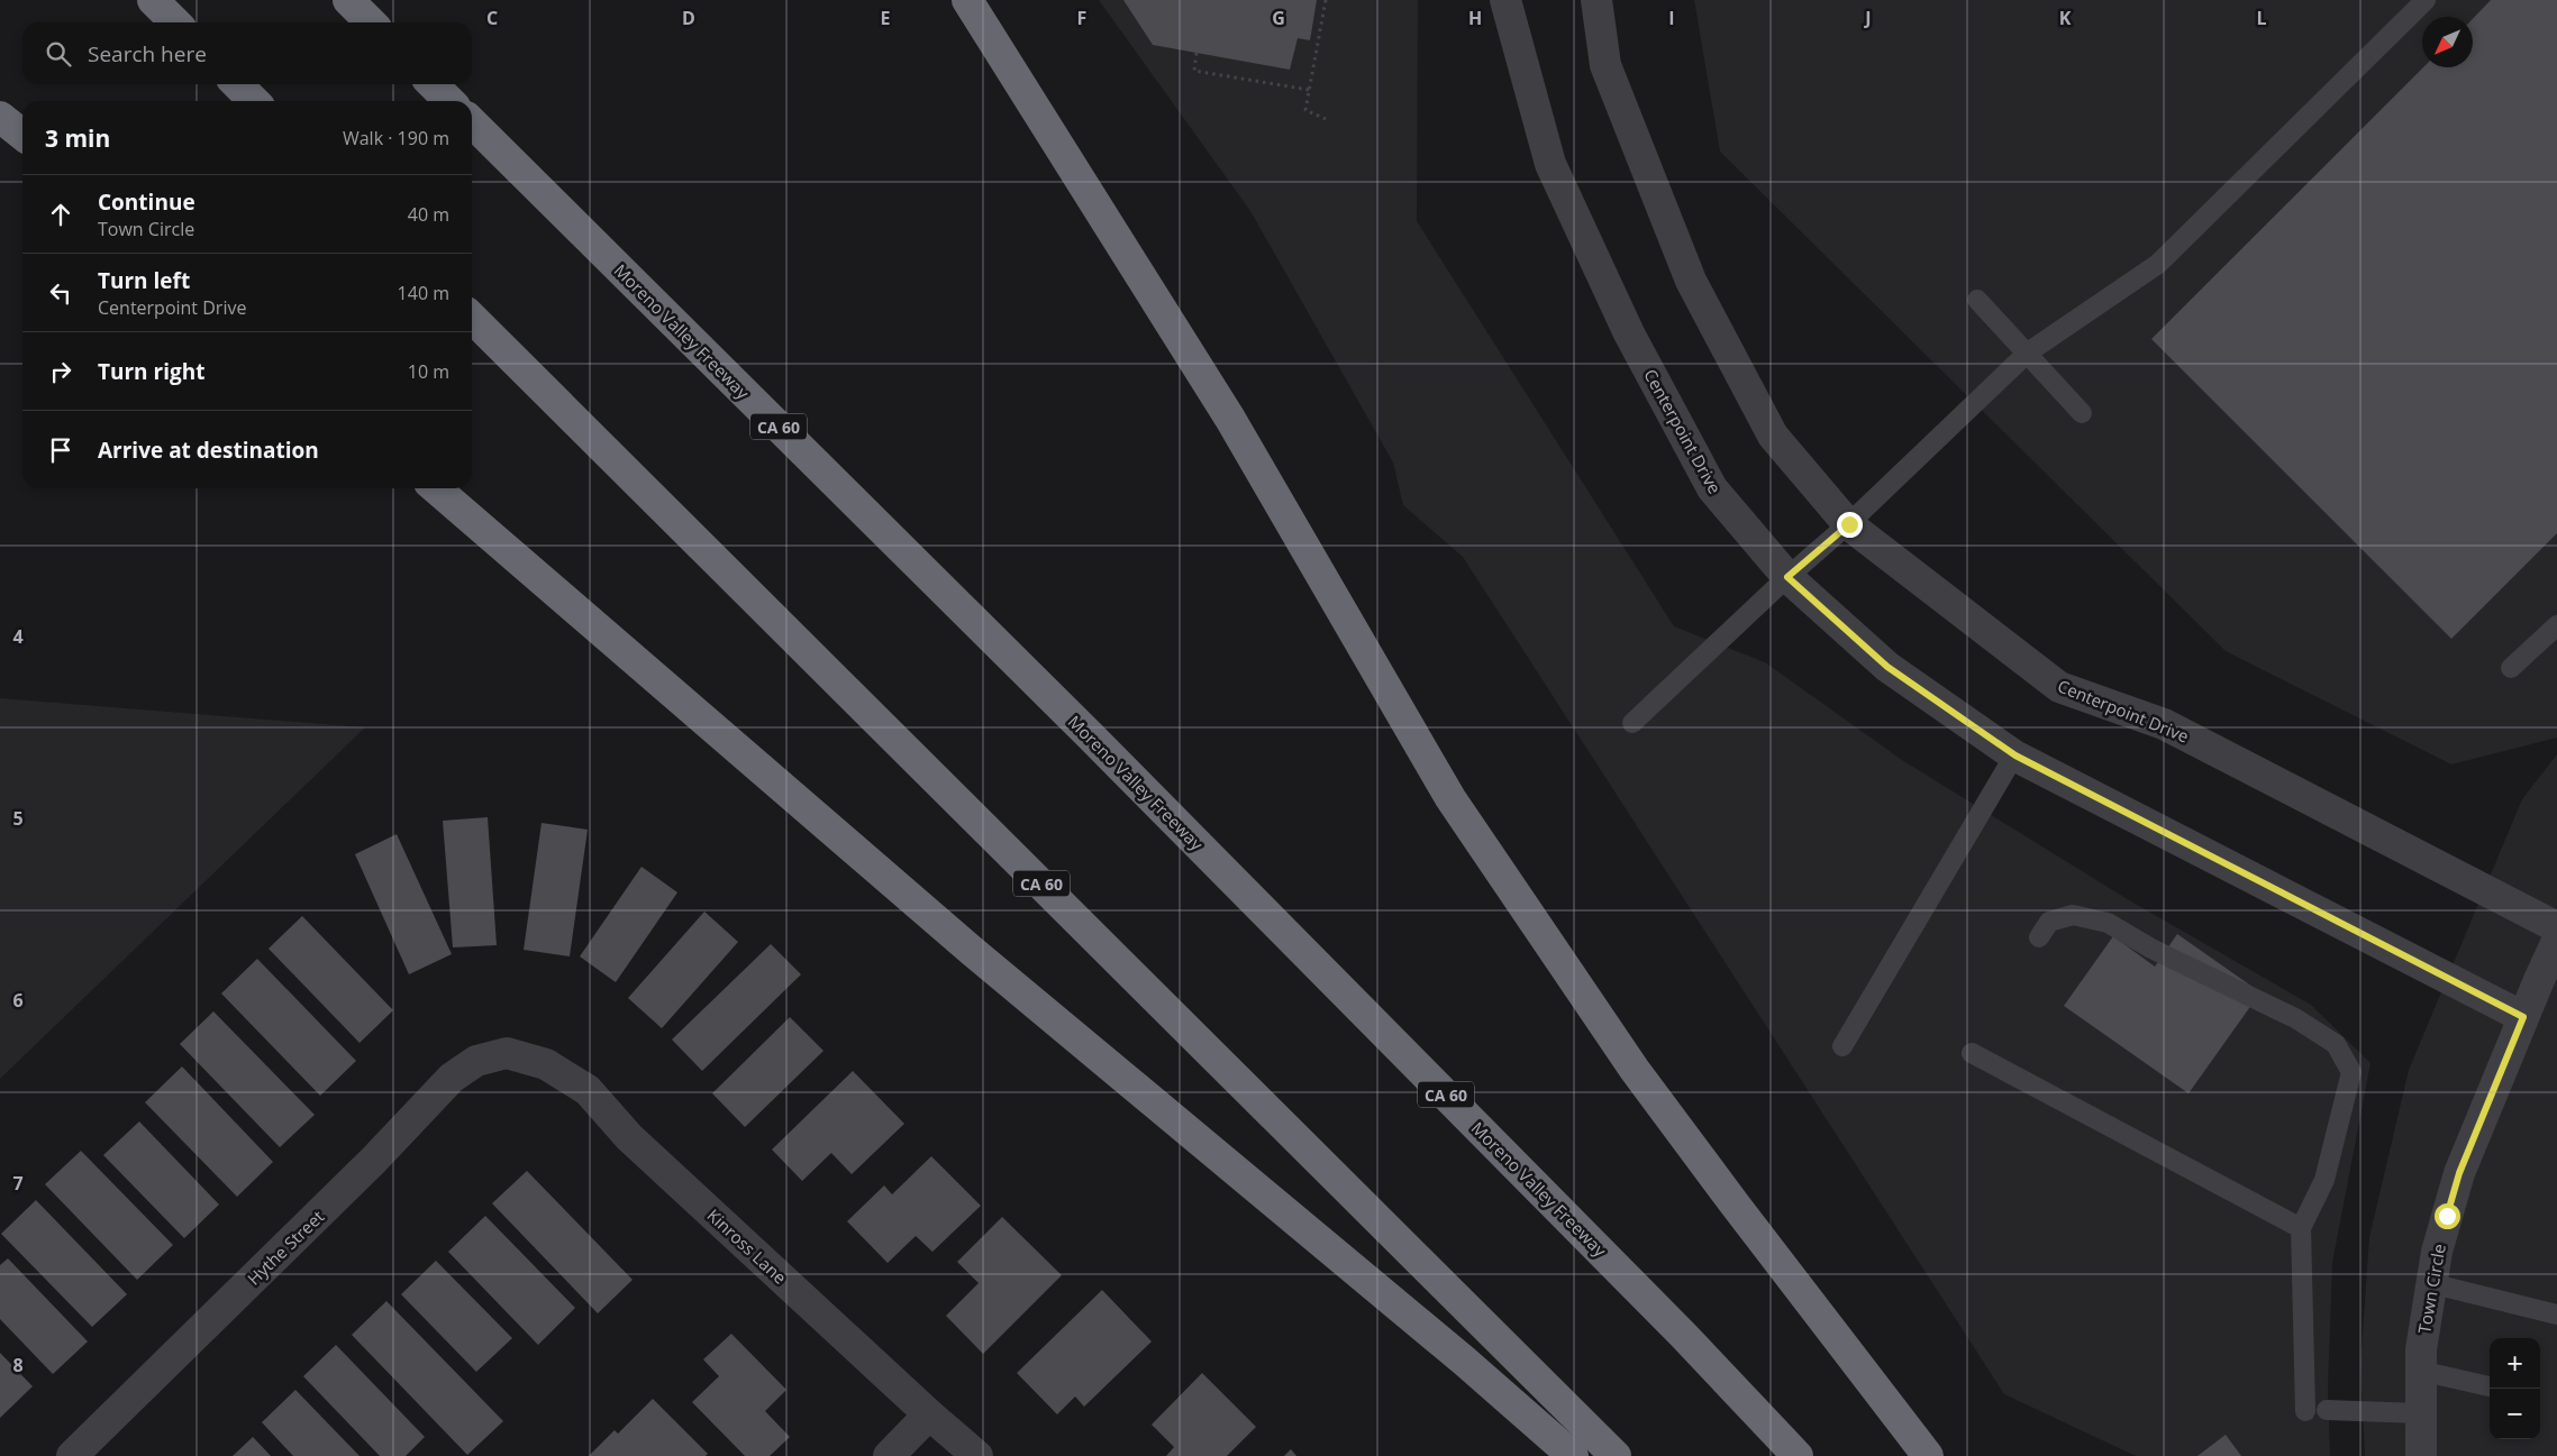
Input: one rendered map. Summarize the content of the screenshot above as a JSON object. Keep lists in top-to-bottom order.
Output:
{
  "streets": {
    "highway": ["Moreno Valley Freeway", "CA 60"],
    "street": [
      "Centerpoint Drive",
      "Kinross Lane",
      "Hythe Street",
      "Town Circle"
    ]
  },
  "crossings": [
    ["Centerpoint Drive", "Town Circle"],
    ["Kinross Lane", "Hythe Street"]
  ],
  "north": "bottom left",
  "page": {
    "search": "Search here",
    "heading": ["3 min", "Walk · 190 m"],
    "list": [
      ["Continue", "Town Circle", "40 m"],
      ["Turn left", "Centerpoint Drive", "140 m"],
      ["Turn right", "10 m"],
      "Arrive at destination"
    ],
    "map_buttons": ["+", "−"]
  },
  "grid": {
    "columns": [
      "C",
      "D",
      "E",
      "F",
      "G",
      "H",
      "I",
      "J",
      "K",
      "L"
    ],
    "rows": [
      "4",
      "5",
      "6",
      "7",
      "8"
    ]
  }
}
